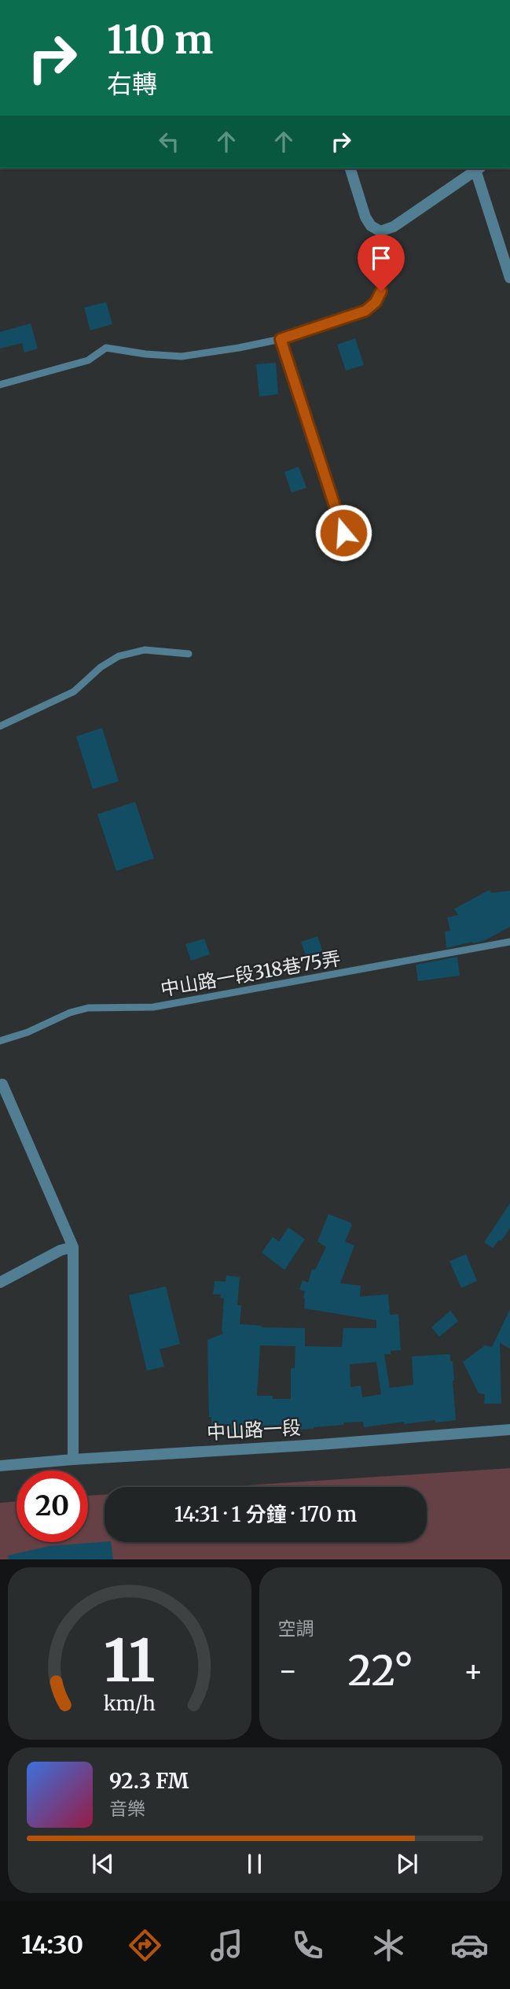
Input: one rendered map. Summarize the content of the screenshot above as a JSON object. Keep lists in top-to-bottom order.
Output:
{
  "streets": {
    "street": ["中山路一段"],
    "lane": ["中山路一段318巷75弄"]
  },
  "page": {
    "turn": ["110 m", "右轉"],
    "limit": "20",
    "trip": "14:31 · 1 分鐘 · 170 m",
    "tile": "空調",
    "heat": ["−", "22°", "+"],
    "song": ["92.3 FM", "音樂"],
    "tabs": "14:30",
    "gauge": ["11", "km/h"]
  }
}
